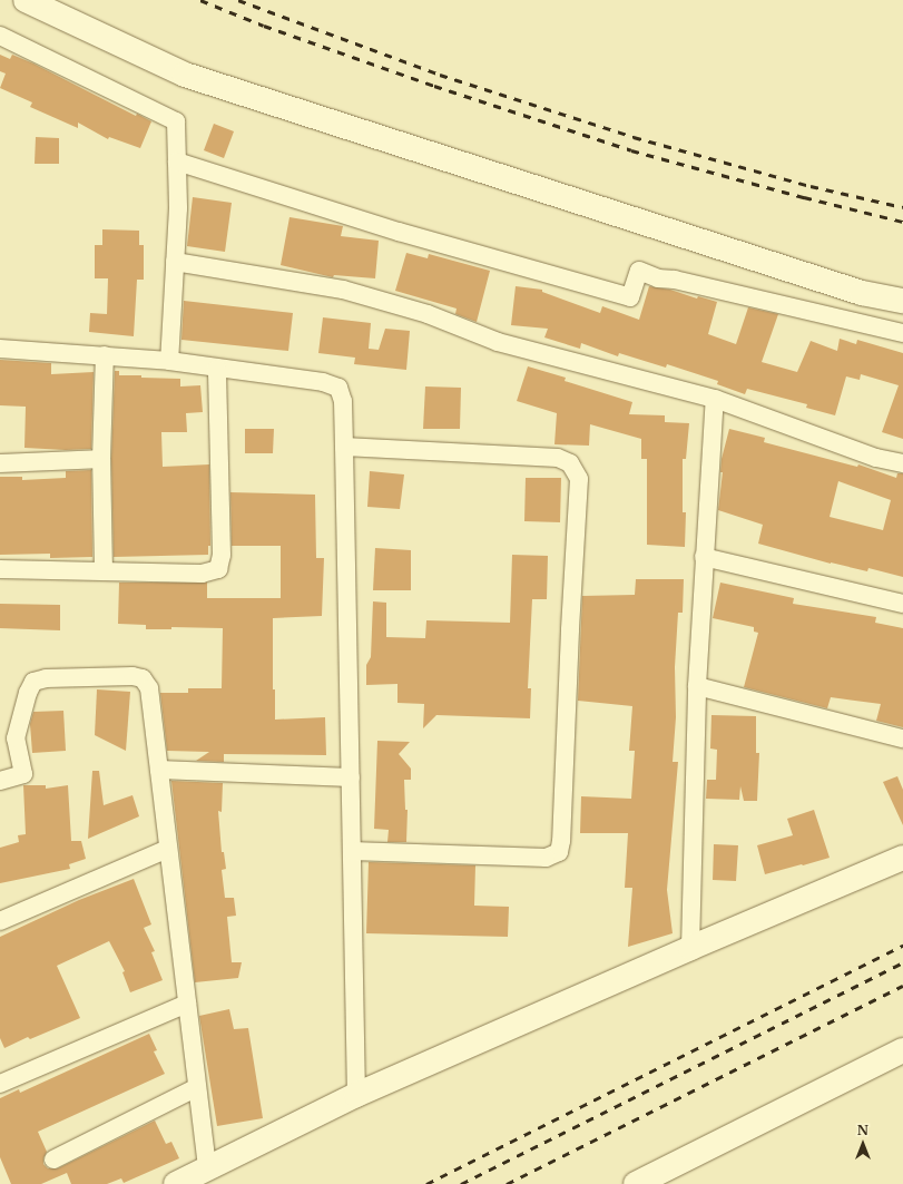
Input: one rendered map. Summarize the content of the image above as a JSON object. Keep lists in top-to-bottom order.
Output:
{
  "north": "top"
}
